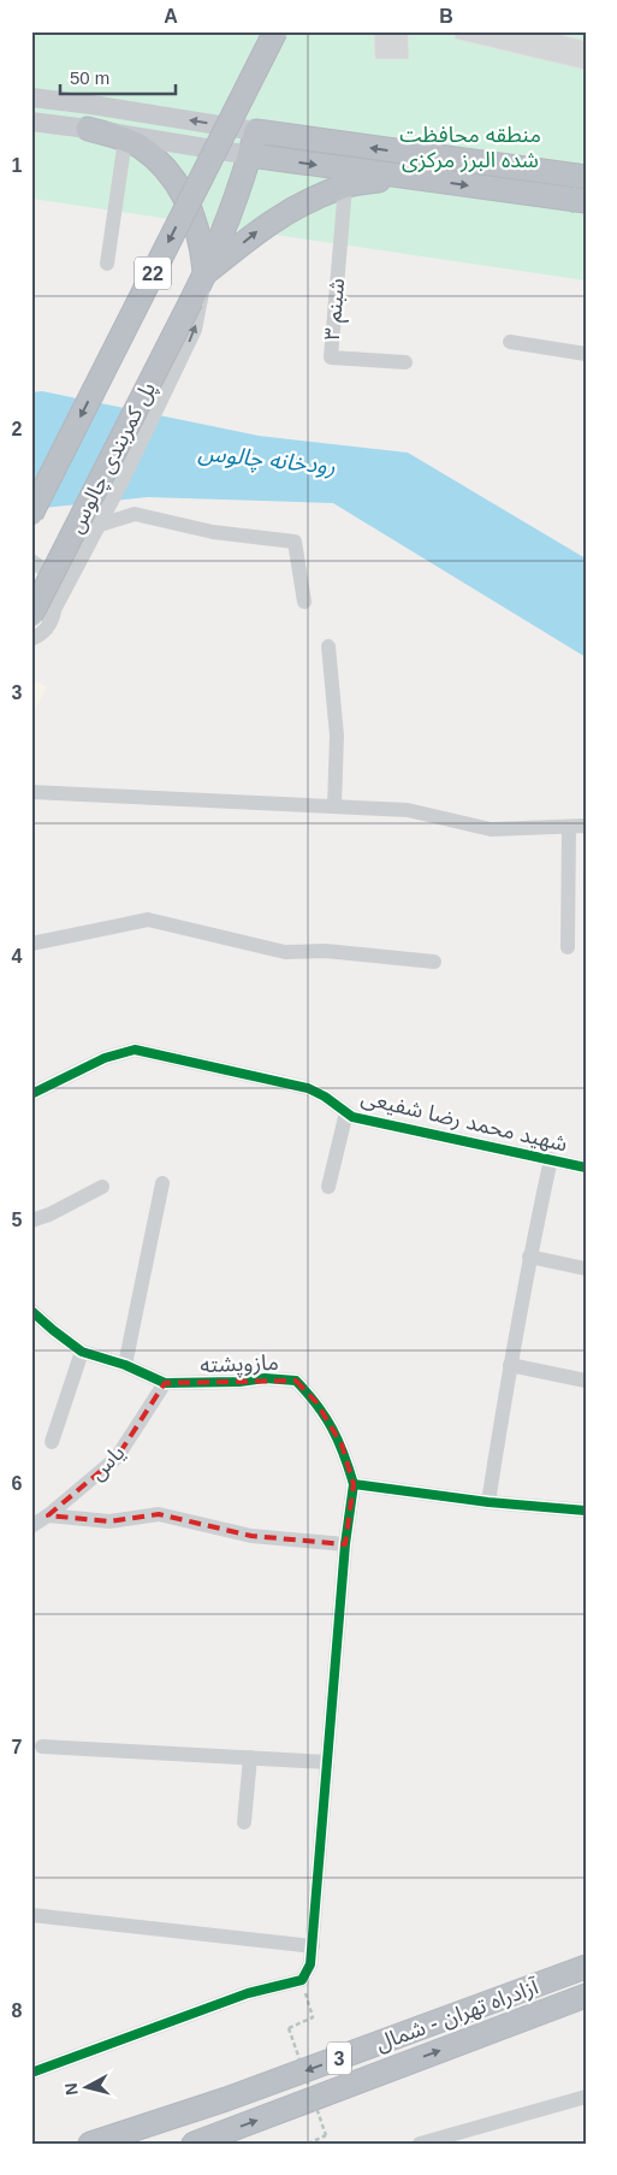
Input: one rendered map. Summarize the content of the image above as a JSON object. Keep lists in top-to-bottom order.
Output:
{
  "streets": {
    "highway": [
      "22",
      "پل کمربندی چالوس",
      "آزادراه تهران - شمال",
      "3"
    ],
    "street": [
      "شبنم ۳",
      "شهید محمد رضا شفیعی",
      "مازوپشته",
      "یاس"
    ]
  },
  "crossings": [
    ["22", "پل کمربندی چالوس"],
    ["مازوپشته", "یاس"]
  ],
  "water": ["رودخانه چالوس"],
  "parks": ["منطقه محافظت شده البرز مرکزی"],
  "scale_bar": "50 m",
  "north": "left",
  "grid": {
    "columns": ["A", "B"],
    "rows": [
      "1",
      "2",
      "3",
      "4",
      "5",
      "6",
      "7",
      "8"
    ]
  }
}
